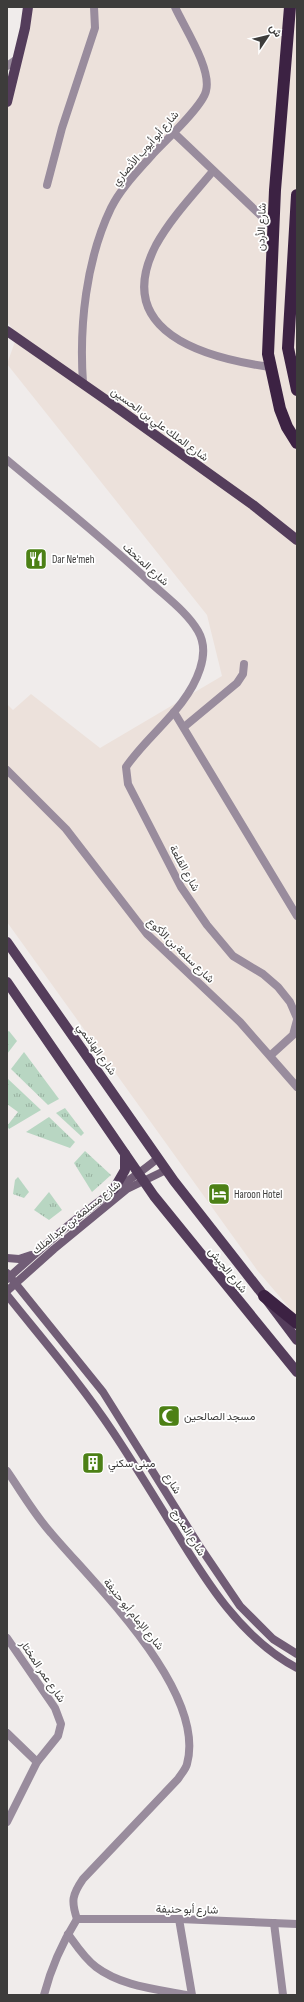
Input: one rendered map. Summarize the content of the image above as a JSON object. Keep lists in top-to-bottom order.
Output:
{
  "streets": {
    "highway": ["شارع الأردن"],
    "main road": [
      "شارع الملك علي بن الحسين",
      "شارع الهاشمي",
      "شارع مسلمة بن عبدالملك",
      "شارع الجيش",
      "شارع",
      "شارع المدرج"
    ],
    "street": [
      "شارع أبو أيوب الأنصاري",
      "شارع المتحف",
      "شارع القلعة",
      "شارع سلمة بن الأكوع",
      "شارع الإمام أبو حنيفة",
      "شارع عمر المختار",
      "شارع أبو حنيفة"
    ]
  },
  "crossings": [
    ["شارع أبو أيوب الأنصاري", "شارع الملك علي بن الحسين"],
    ["شارع المتحف", "شارع القلعة"],
    ["شارع القلعة", "شارع سلمة بن الأكوع"],
    ["شارع الهاشمي", "شارع مسلمة بن عبدالملك"],
    ["شارع الهاشمي", "شارع الجيش"],
    ["شارع مسلمة بن عبدالملك", "شارع الجيش"],
    ["شارع مسلمة بن عبدالملك", "شارع"],
    ["شارع الإمام أبو حنيفة", "شارع أبو حنيفة"]
  ],
  "places": {
    "restaurant": ["Dar Ne'meh"],
    "hotel": ["Haroon Hotel"],
    "mosque": ["مسجد الصالحين"],
    "building": ["مبنى سكني"]
  },
  "north": "top right"
}
